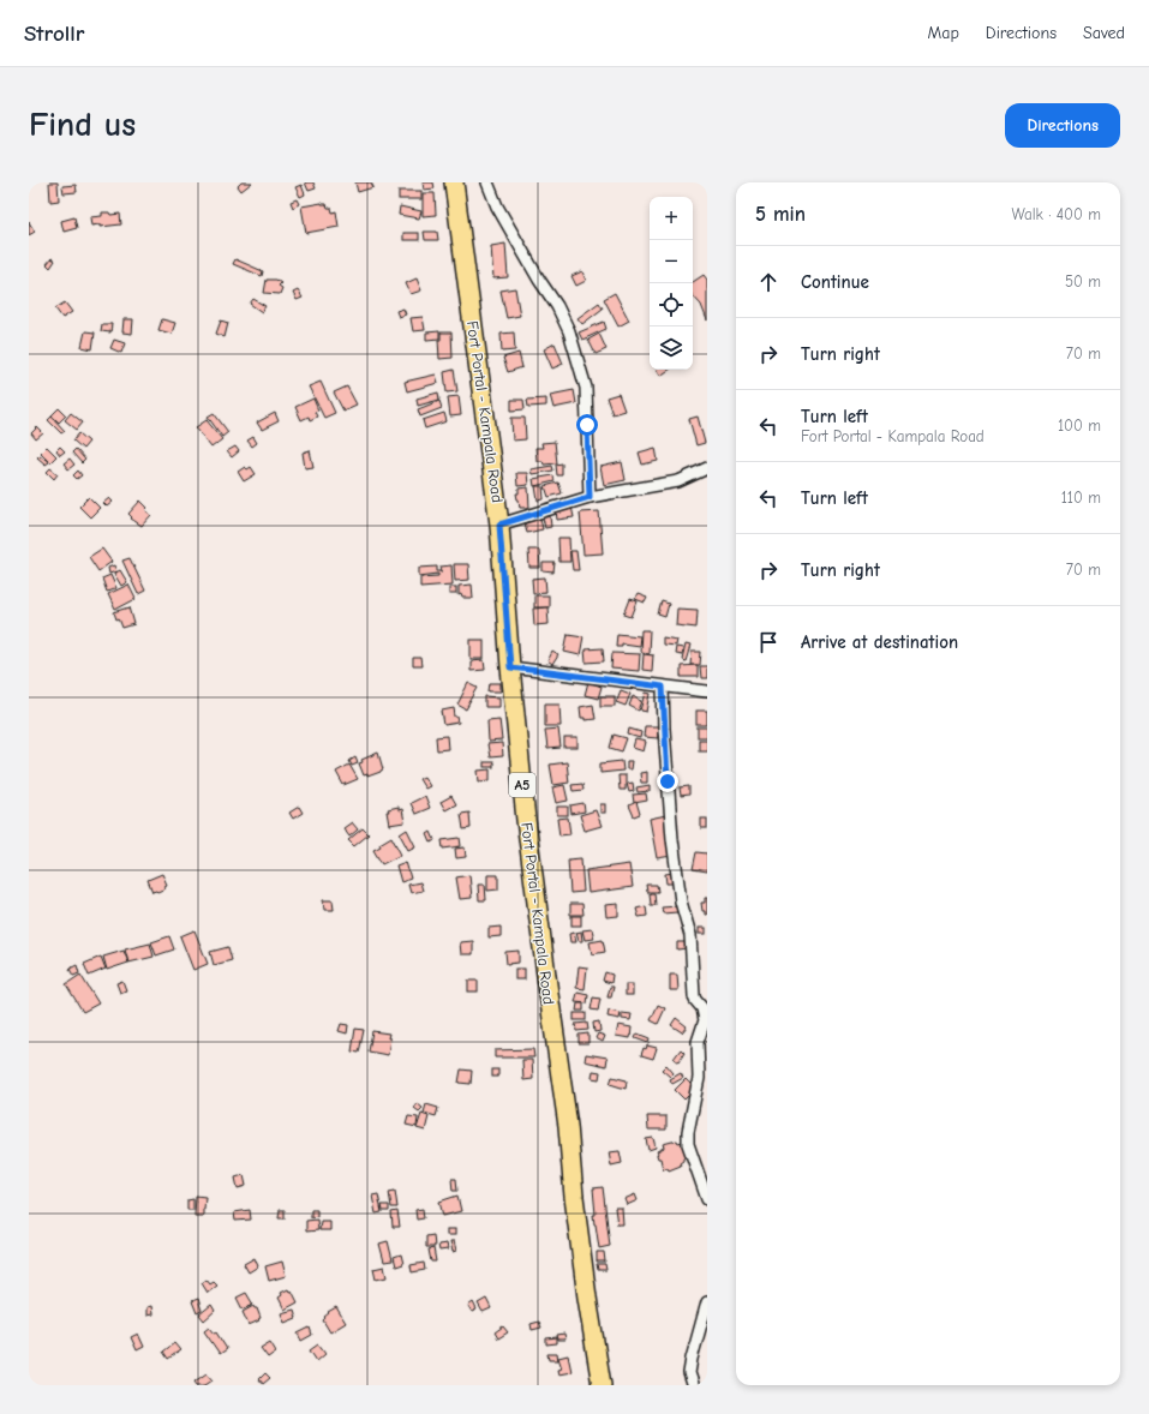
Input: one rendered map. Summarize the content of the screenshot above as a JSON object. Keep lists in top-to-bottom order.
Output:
{
  "streets": {
    "main road": ["Fort Portal - Kampala Road", "A5"]
  },
  "page": {
    "header": "Strollr",
    "nav": ["Map", "Directions", "Saved"],
    "buttons": "Directions",
    "title": "Find us",
    "heading": ["5 min", "Walk · 400 m"],
    "map_buttons": ["+", "−"],
    "list": [
      ["Continue", "50 m"],
      ["Turn right", "70 m"],
      ["Turn left", "Fort Portal - Kampala Road", "100 m"],
      ["Turn left", "110 m"],
      ["Turn right", "70 m"],
      "Arrive at destination"
    ]
  }
}
